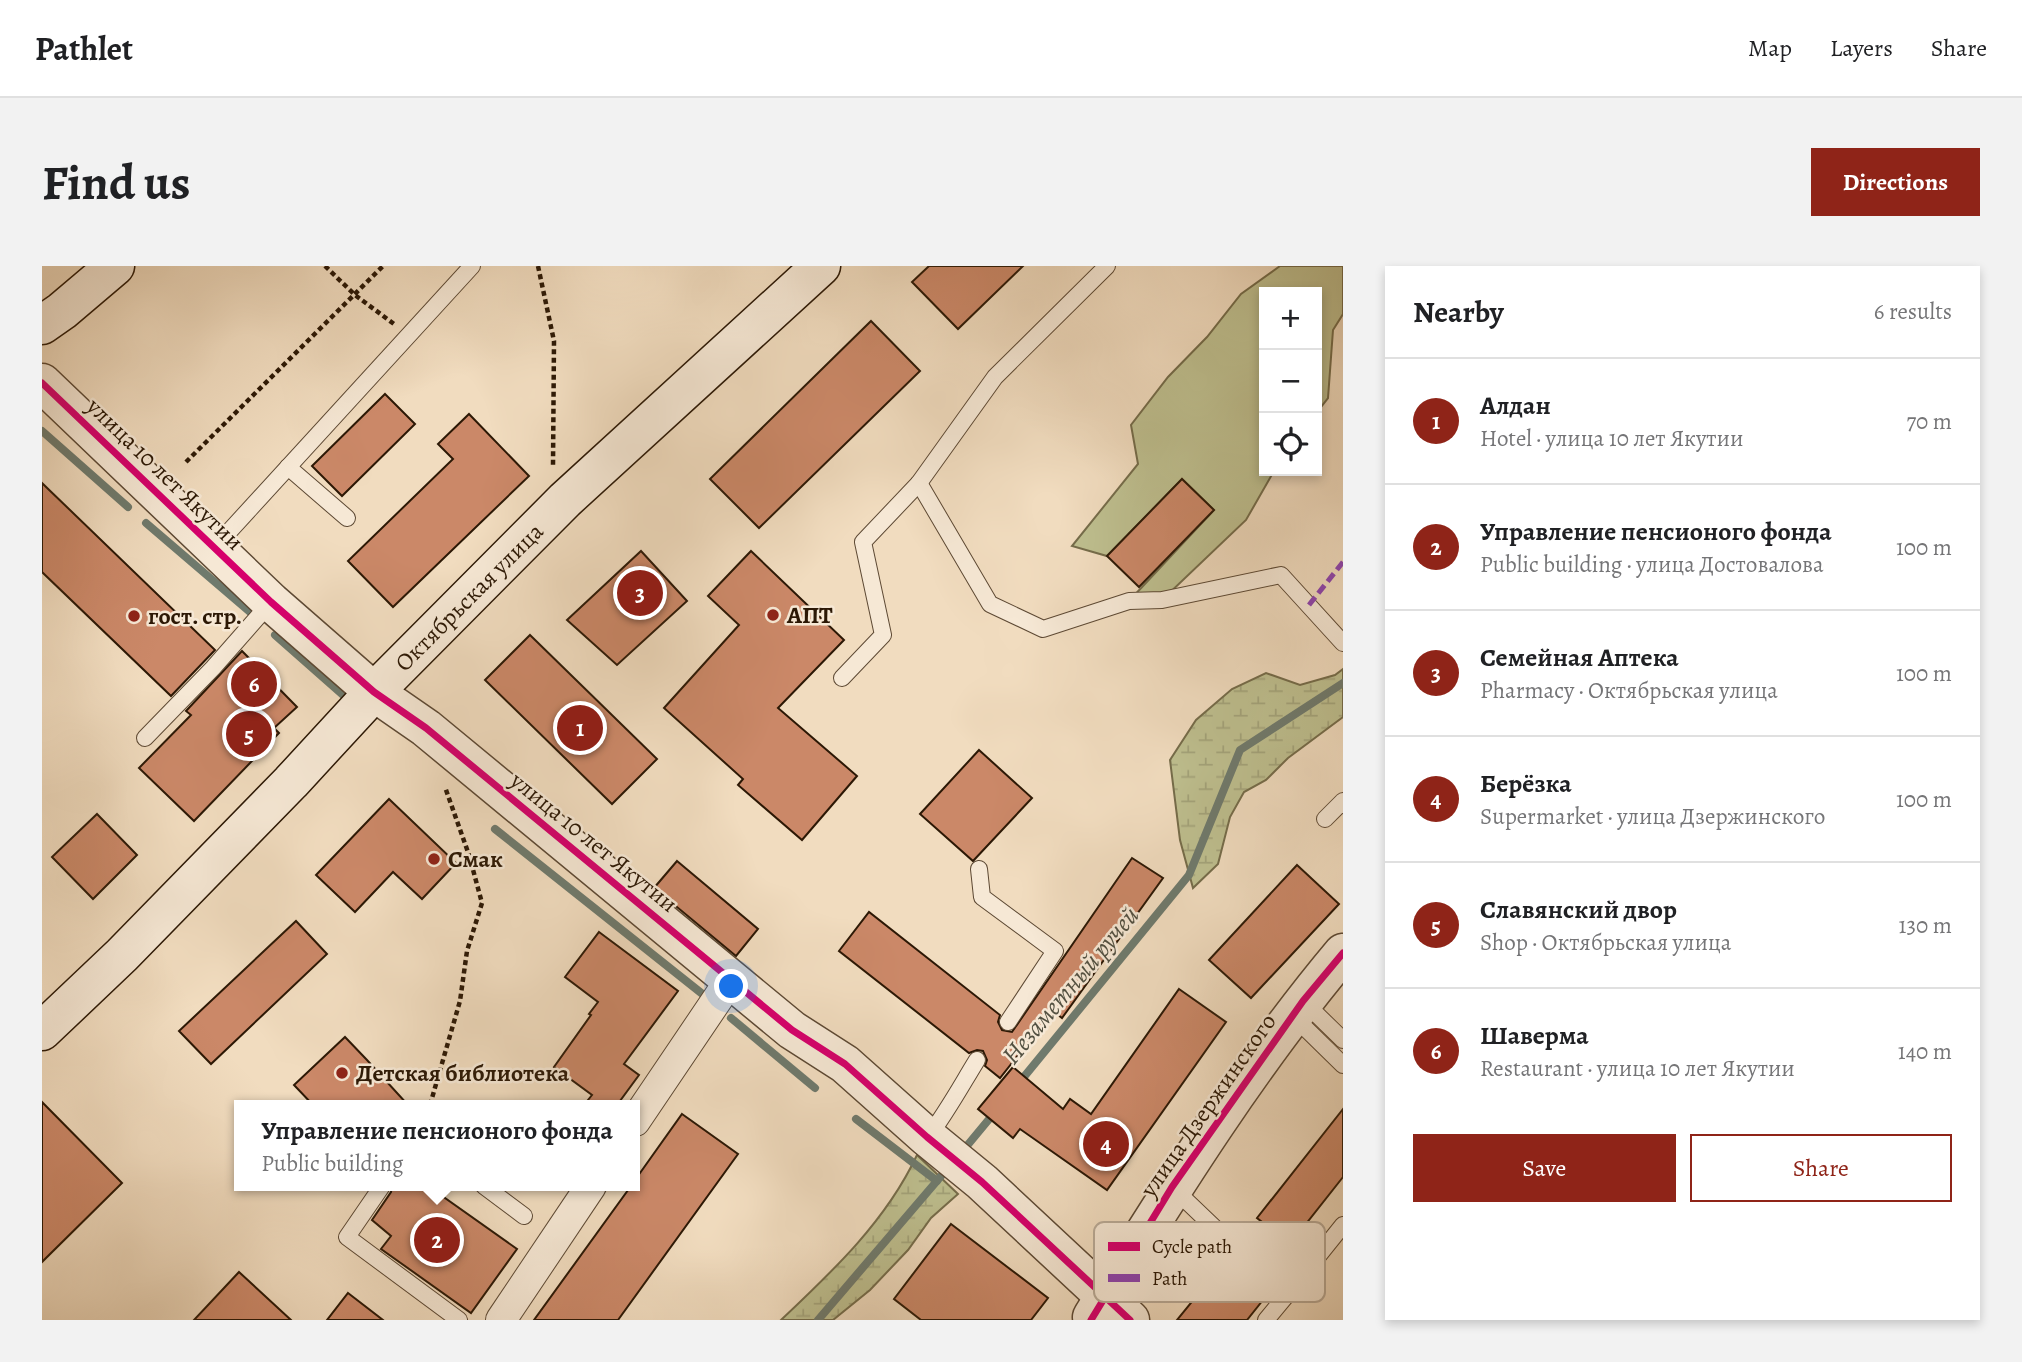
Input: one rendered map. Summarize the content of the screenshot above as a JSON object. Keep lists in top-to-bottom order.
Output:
{
  "streets": {
    "street": ["улица 10 лет Якутии", "Октябрьская улица", "улица Дзержинского"]
  },
  "crossings": [
    ["улица 10 лет Якутии", "Октябрьская улица"]
  ],
  "water": ["Незаметный ручей"],
  "places": [
    "АПТ",
    "гост. стр.",
    "Смак",
    "Детская библиотека"
  ],
  "legend": ["Cycle path", "Path"],
  "page": {
    "header": "Pathlet",
    "nav": ["Map", "Layers", "Share"],
    "buttons": [
      "Directions",
      ["Save", "Share"]
    ],
    "title": "Find us",
    "heading": ["Nearby", "6 results"],
    "map_buttons": ["+", "−"],
    "list": [
      {
        "mark": "1",
        "name": "Алдан",
        "note": "Hotel · улица 10 лет Якутии",
        "value": "70 m"
      },
      {
        "mark": "2",
        "name": "Управление пенсионого фонда",
        "note": "Public building · улица Достовалова",
        "value": "100 m"
      },
      {
        "mark": "3",
        "name": "Семейная Аптека",
        "note": "Pharmacy · Октябрьская улица",
        "value": "100 m"
      },
      {
        "mark": "4",
        "name": "Берёзка",
        "note": "Supermarket · улица Дзержинского",
        "value": "100 m"
      },
      {
        "mark": "5",
        "name": "Славянский двор",
        "note": "Shop · Октябрьская улица",
        "value": "130 m"
      },
      {
        "mark": "6",
        "name": "Шаверма",
        "note": "Restaurant · улица 10 лет Якутии",
        "value": "140 m"
      }
    ],
    "pins": [
      "3",
      "6",
      "1",
      "5",
      "4",
      "2"
    ],
    "popup": ["Управление пенсионого фонда", "Public building"]
  }
}
